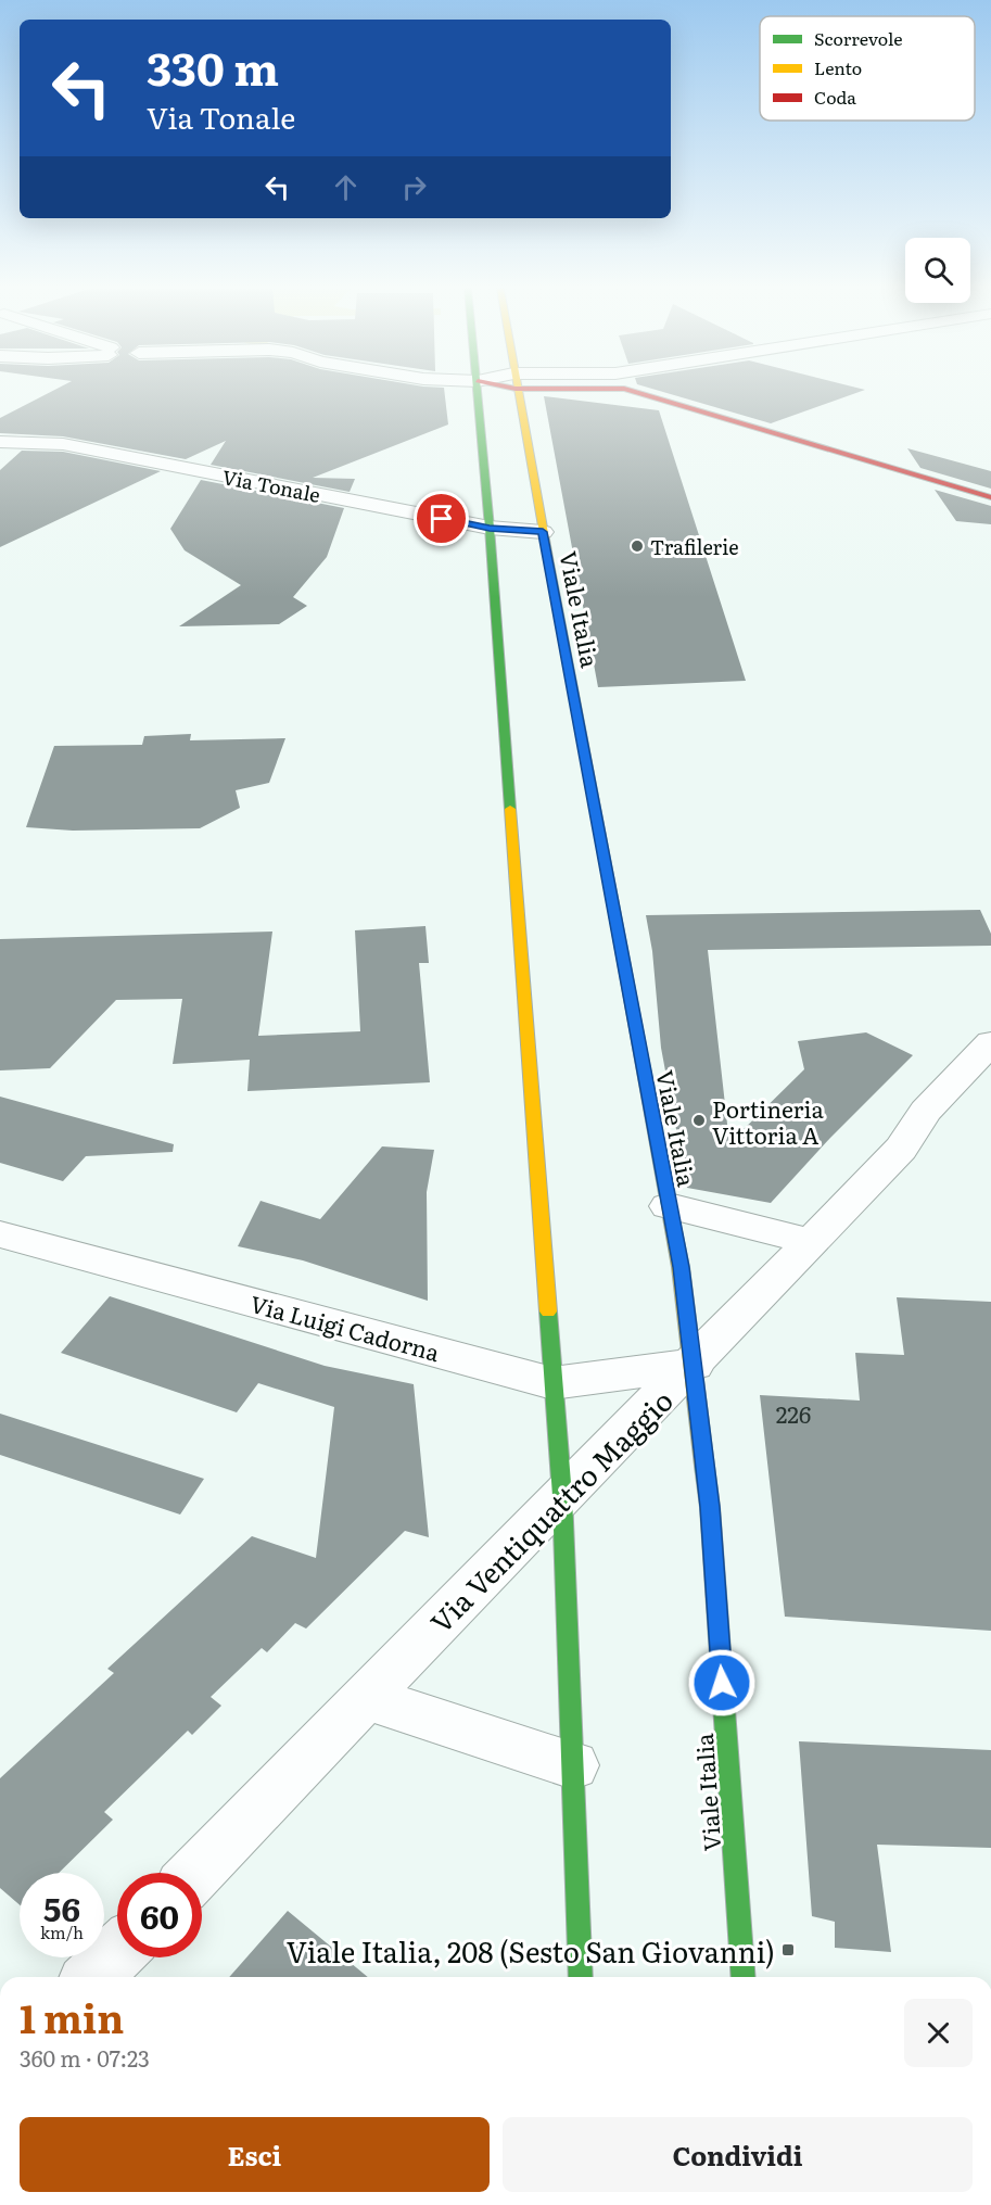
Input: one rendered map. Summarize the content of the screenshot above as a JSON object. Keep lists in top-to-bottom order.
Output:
{
  "streets": {
    "main road": ["Viale Italia"],
    "street": ["Via Tonale", "Via Luigi Cadorna", "Via Ventiquattro Maggio"]
  },
  "crossings": [
    ["Via Tonale", "Viale Italia"],
    ["Viale Italia", "Via Luigi Cadorna"],
    ["Viale Italia", "Via Ventiquattro Maggio"],
    ["Via Luigi Cadorna", "Via Ventiquattro Maggio"]
  ],
  "places": {
    "other": ["Trafilerie", "Portineria Vittoria A"],
    "transit": ["Viale Italia, 208 (Sesto San Giovanni)"]
  },
  "house_numbers": ["226"],
  "legend": ["Scorrevole", "Lento", "Coda"],
  "page": {
    "turn": ["330 m", "Via Tonale"],
    "speed": "56 km/h",
    "limit": "60",
    "heading": ["1 min", "360 m · 07:23"],
    "buttons": ["Esci", "Condividi"]
  }
}
